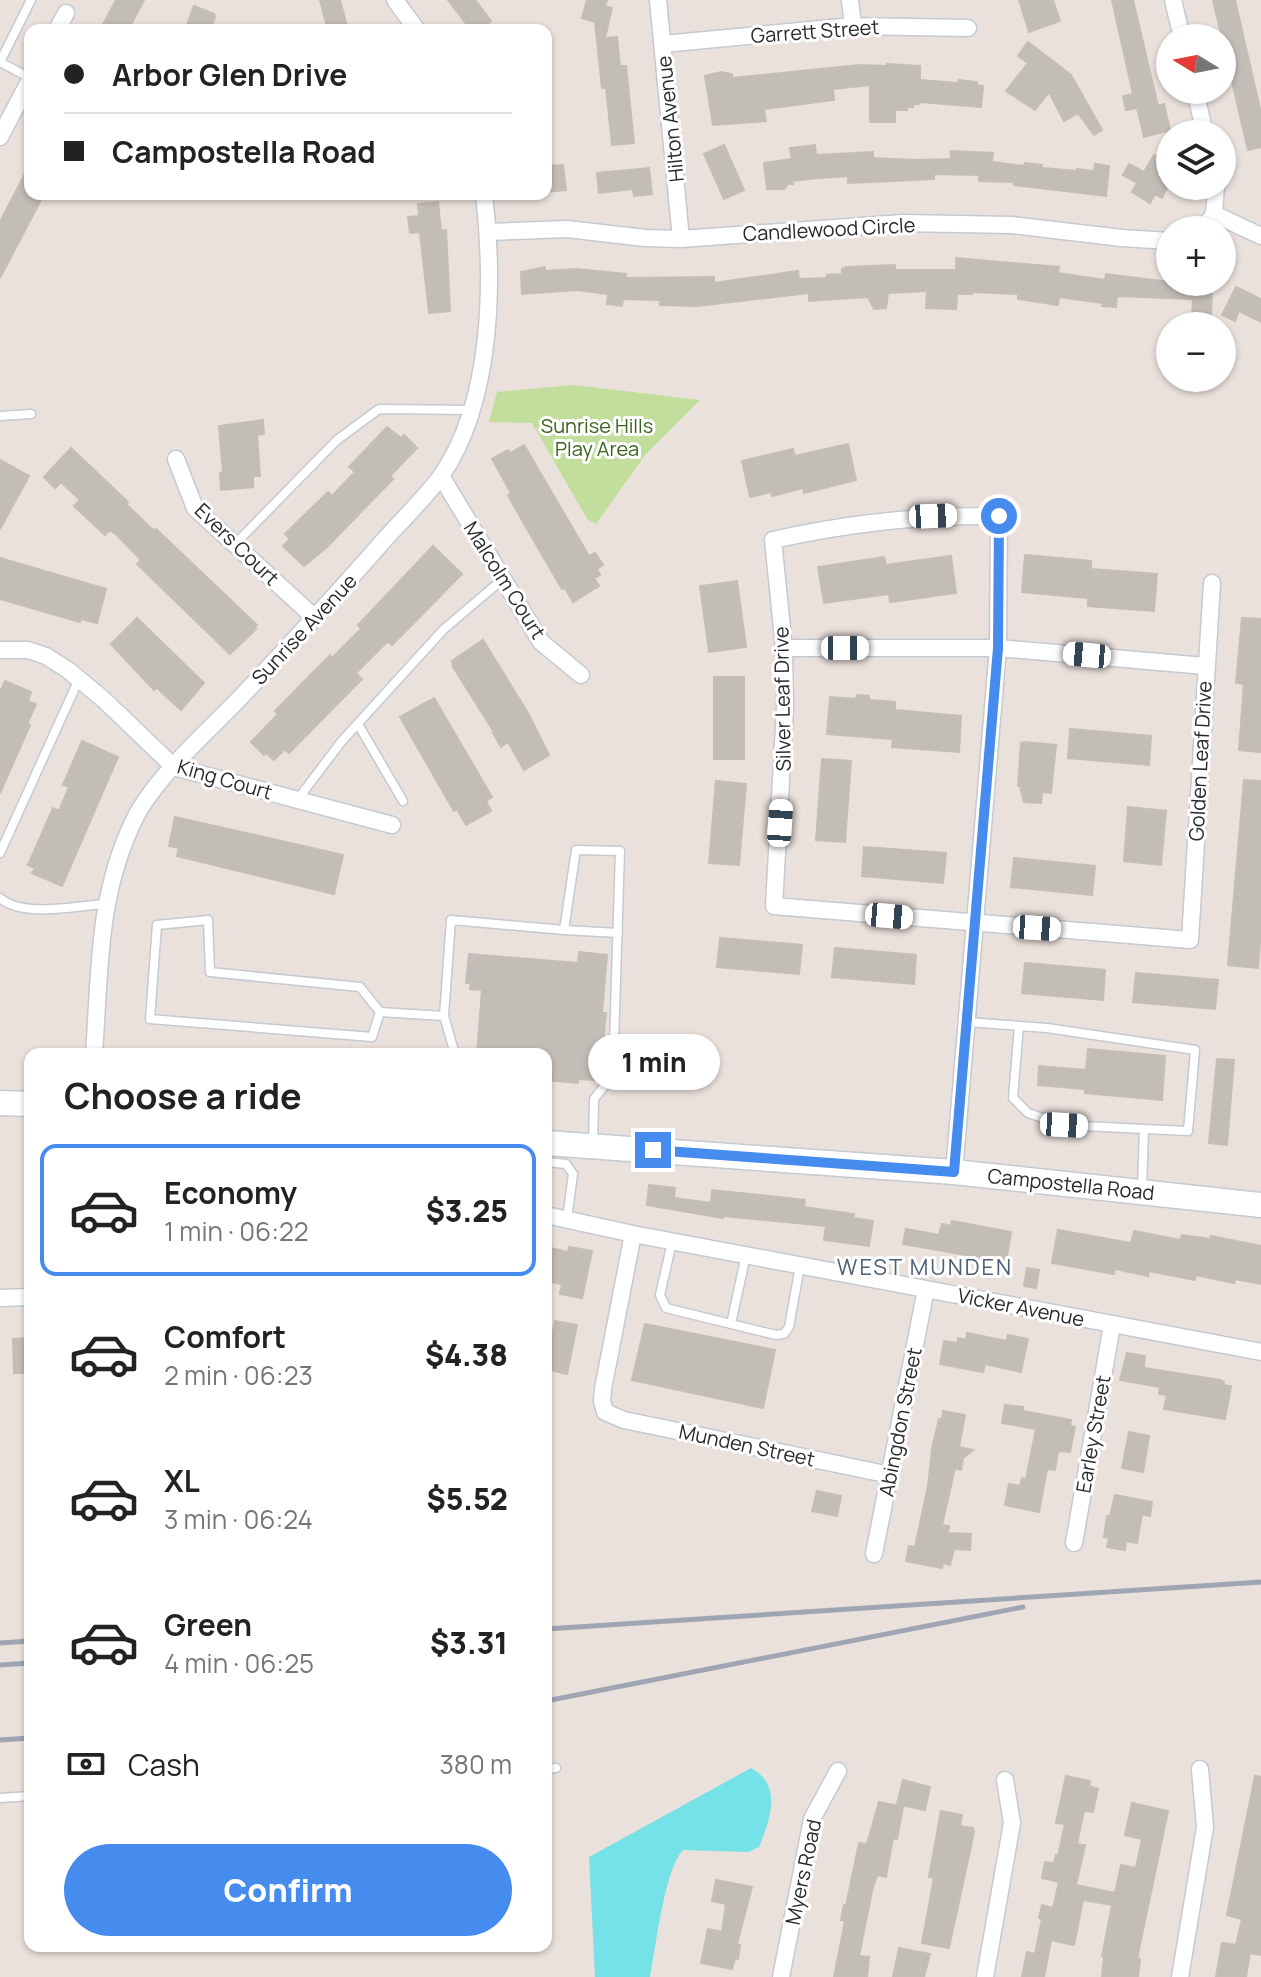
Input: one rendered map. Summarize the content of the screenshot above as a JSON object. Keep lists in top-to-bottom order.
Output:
{
  "streets": {
    "main road": ["Campostella Road"],
    "street": [
      "Garrett Street",
      "Hilton Avenue",
      "Candlewood Circle",
      "Evers Court",
      "Malcolm Court",
      "Sunrise Avenue",
      "Silver Leaf Drive",
      "Golden Leaf Drive",
      "King Court",
      "Vicker Avenue",
      "Abingdon Street",
      "Earley Street",
      "Munden Street",
      "Myers Road"
    ]
  },
  "crossings": [
    ["Garrett Street", "Hilton Avenue"],
    ["Hilton Avenue", "Candlewood Circle"],
    ["Candlewood Circle", "Sunrise Avenue"],
    ["Evers Court", "Sunrise Avenue"],
    ["Malcolm Court", "Sunrise Avenue"],
    ["Sunrise Avenue", "King Court"],
    ["Silver Leaf Drive", "Golden Leaf Drive"],
    ["Vicker Avenue", "Abingdon Street"],
    ["Vicker Avenue", "Earley Street"],
    ["Vicker Avenue", "Munden Street"],
    ["Abingdon Street", "Munden Street"]
  ],
  "districts": ["WEST MUNDEN"],
  "parks": ["Sunrise Hills Play Area"],
  "north": "left",
  "page": {
    "map_buttons": ["+", "−"],
    "banner": ["Arbor Glen Drive", "Campostella Road"],
    "bubble": "1 min",
    "heading": "Choose a ride",
    "list": [
      {
        "name": "Economy",
        "note": "1 min · 06:22",
        "value": "$3.25"
      },
      {
        "name": "Comfort",
        "note": "2 min · 06:23",
        "value": "$4.38"
      },
      {
        "name": "XL",
        "note": "3 min · 06:24",
        "value": "$5.52"
      },
      {
        "name": "Green",
        "note": "4 min · 06:25",
        "value": "$3.31"
      }
    ],
    "pay": ["Cash", "380 m"],
    "buttons": "Confirm"
  }
}
